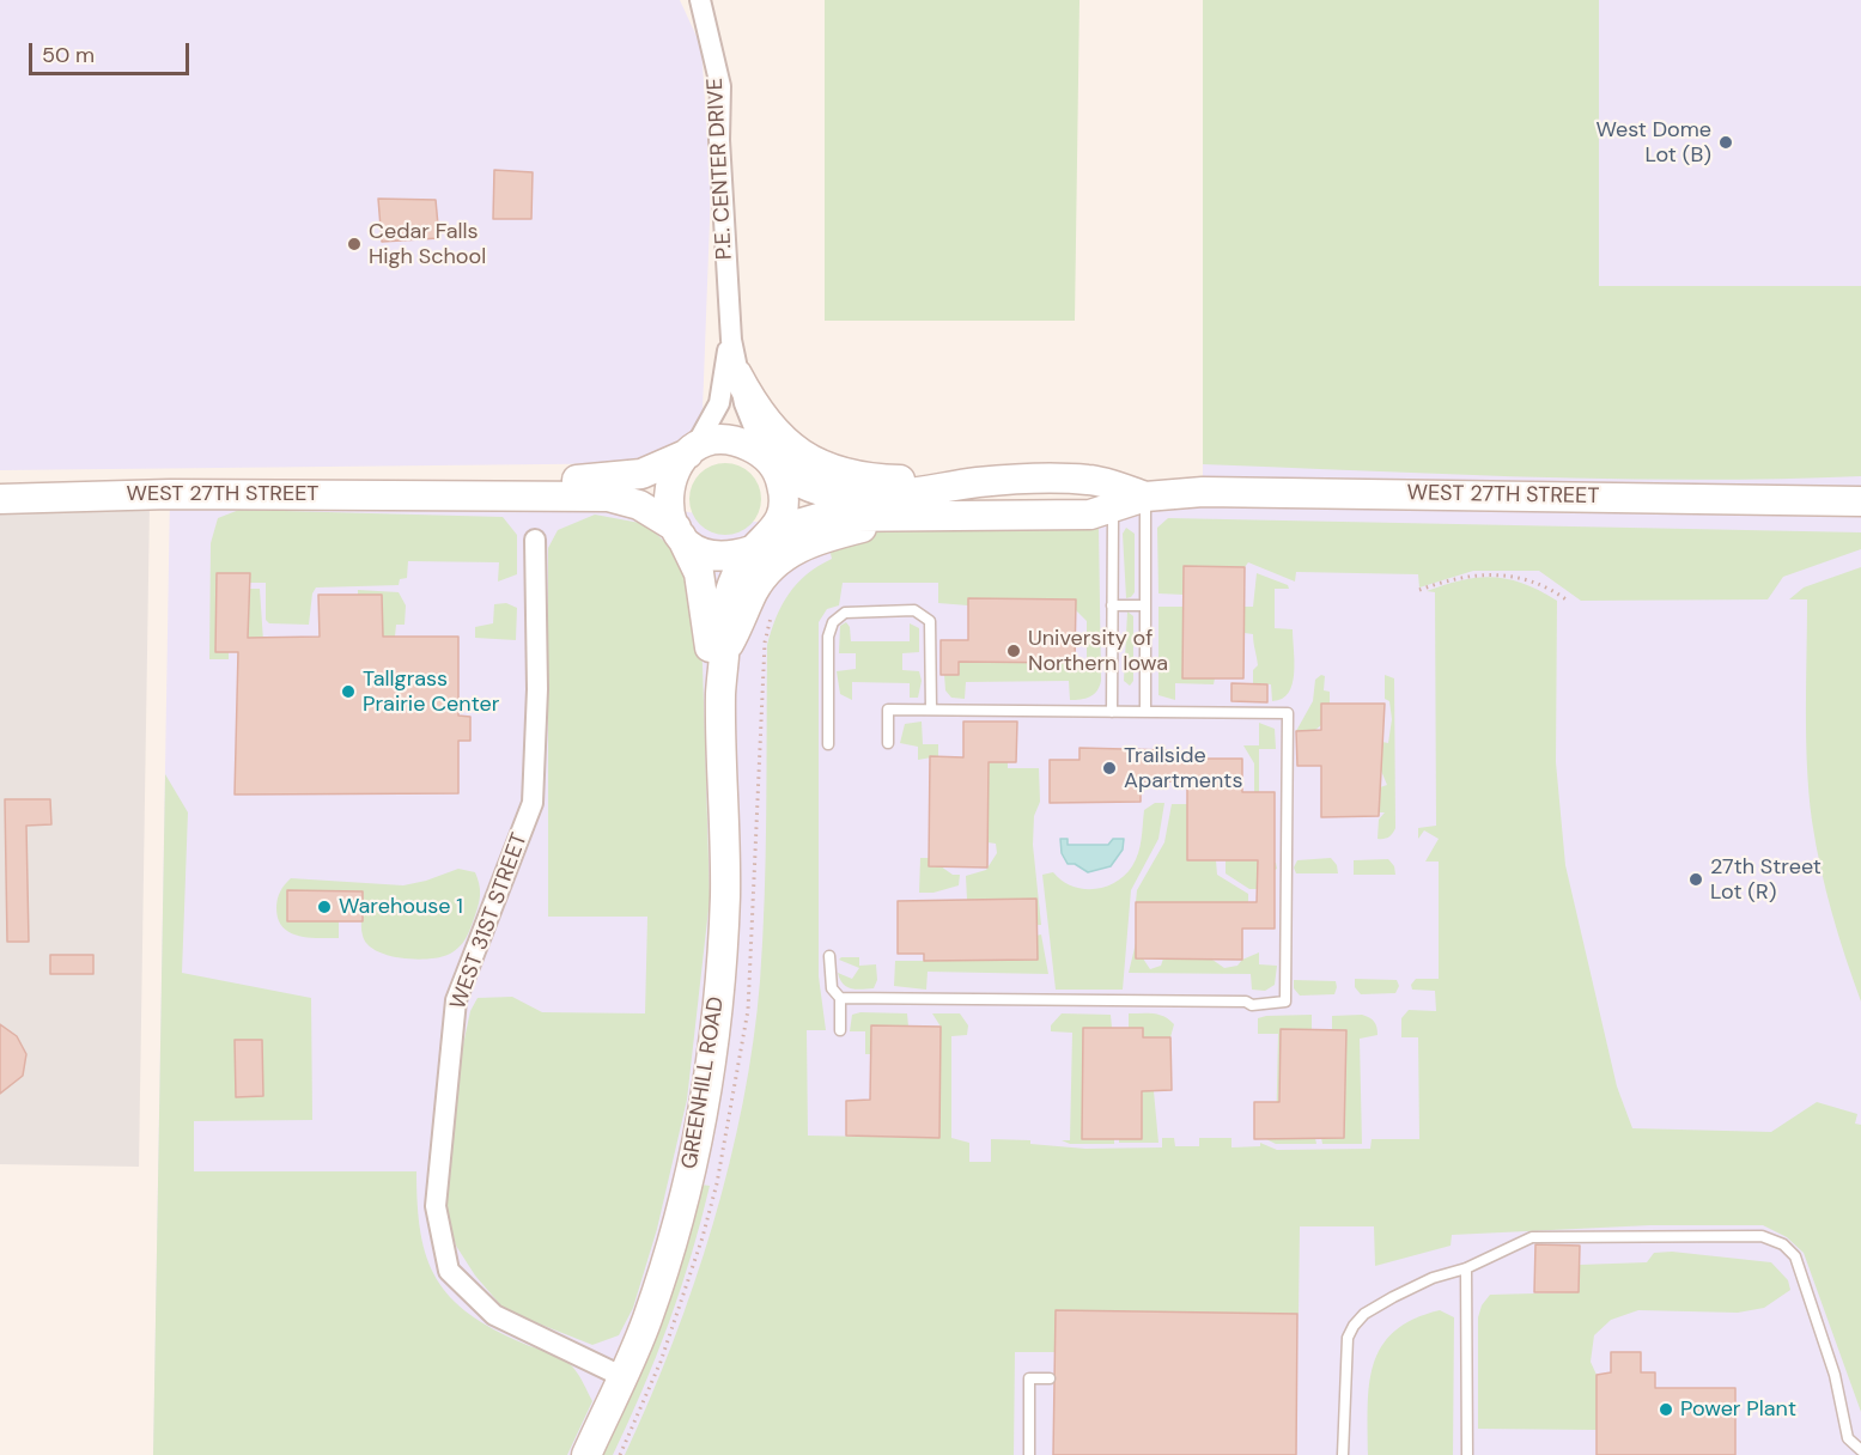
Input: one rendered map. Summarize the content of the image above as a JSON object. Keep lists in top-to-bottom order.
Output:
{
  "streets": {
    "main road": ["WEST 27TH STREET", "GREENHILL ROAD"],
    "street": ["P.E. CENTER DRIVE", "WEST 31ST STREET"]
  },
  "crossings": [
    ["P.E. CENTER DRIVE", "WEST 27TH STREET"],
    ["P.E. CENTER DRIVE", "GREENHILL ROAD"],
    ["WEST 27TH STREET", "GREENHILL ROAD"],
    ["WEST 31ST STREET", "GREENHILL ROAD"]
  ],
  "places": [
    "West Dome Lot (B)",
    "Cedar Falls High School",
    "University of Northern Iowa",
    "Tallgrass Prairie Center",
    "Trailside Apartments",
    "27th Street Lot (R)",
    "Warehouse 1",
    "Power Plant"
  ],
  "scale_bar": "50 m"
}
